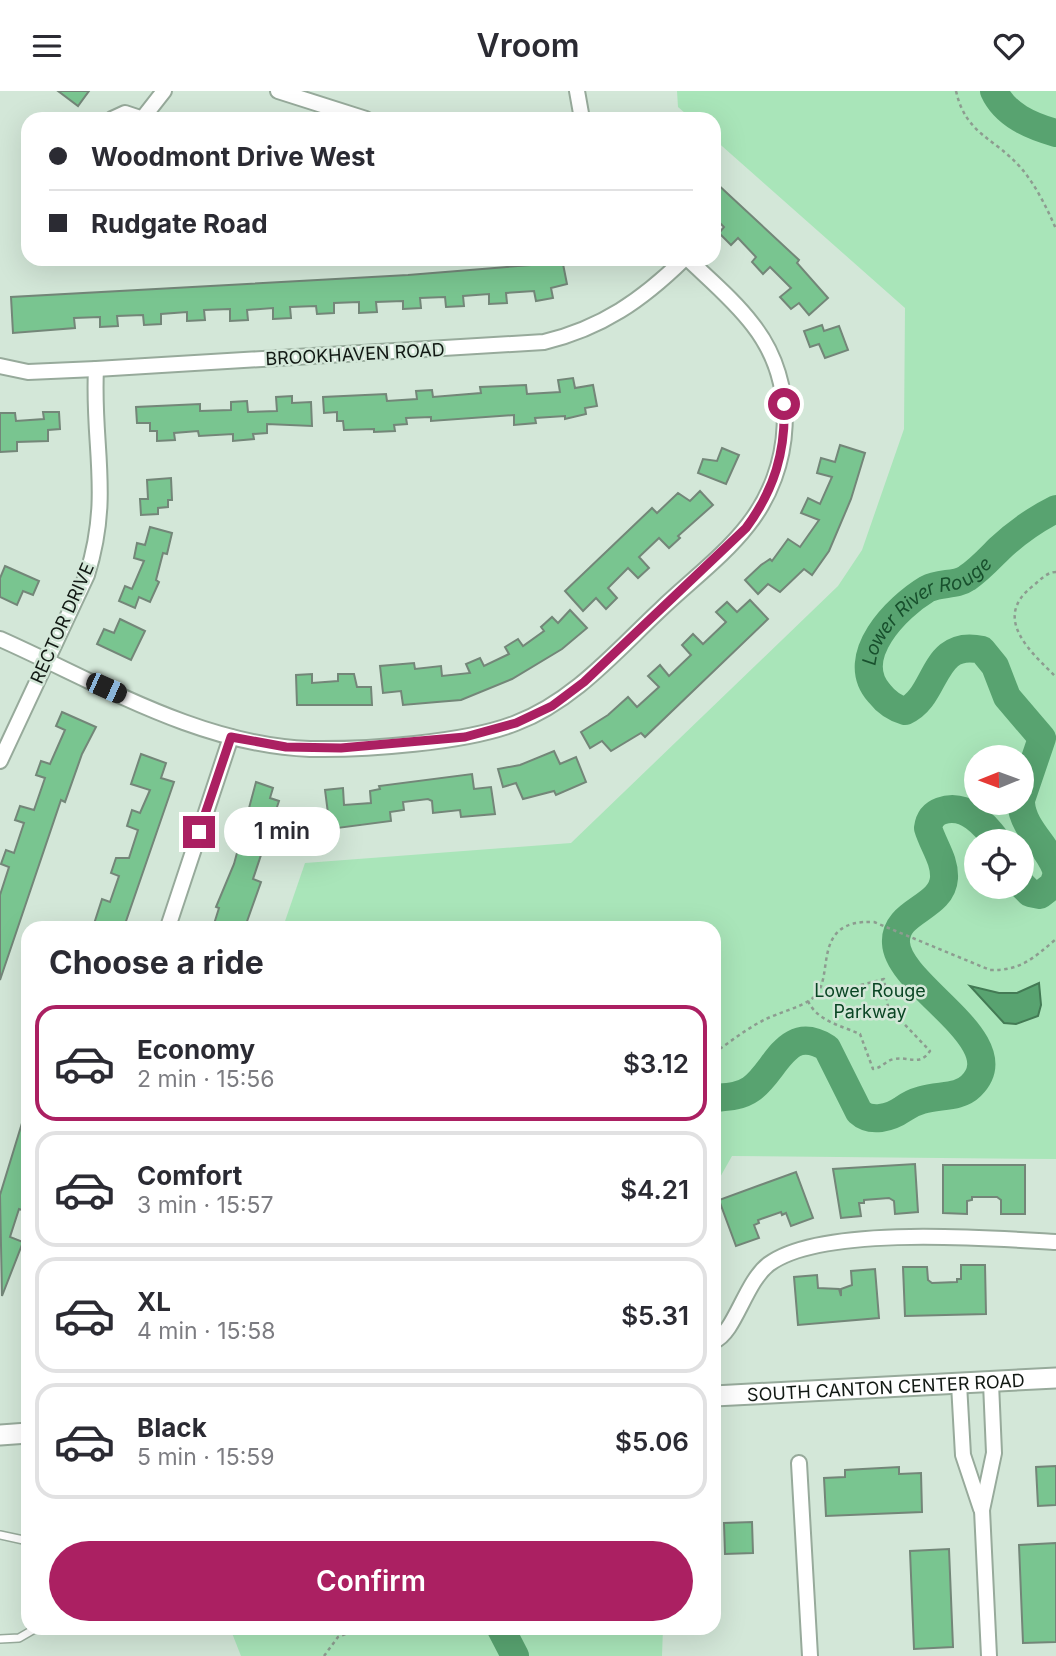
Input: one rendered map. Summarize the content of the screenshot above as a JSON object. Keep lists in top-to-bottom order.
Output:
{
  "streets": {
    "main road": ["SOUTH CANTON CENTER ROAD"],
    "street": ["BROOKHAVEN ROAD", "RECTOR DRIVE"]
  },
  "crossings": [
    ["BROOKHAVEN ROAD", "RECTOR DRIVE"]
  ],
  "water": ["Lower River Rouge"],
  "parks": ["Lower Rouge Parkway"],
  "north": "left",
  "page": {
    "header": "Vroom",
    "banner": ["Woodmont Drive West", "Rudgate Road"],
    "bubble": "1 min",
    "heading": "Choose a ride",
    "list": [
      {
        "name": "Economy",
        "note": "2 min · 15:56",
        "value": "$3.12"
      },
      {
        "name": "Comfort",
        "note": "3 min · 15:57",
        "value": "$4.21"
      },
      {
        "name": "XL",
        "note": "4 min · 15:58",
        "value": "$5.31"
      },
      {
        "name": "Black",
        "note": "5 min · 15:59",
        "value": "$5.06"
      }
    ],
    "buttons": "Confirm"
  }
}
